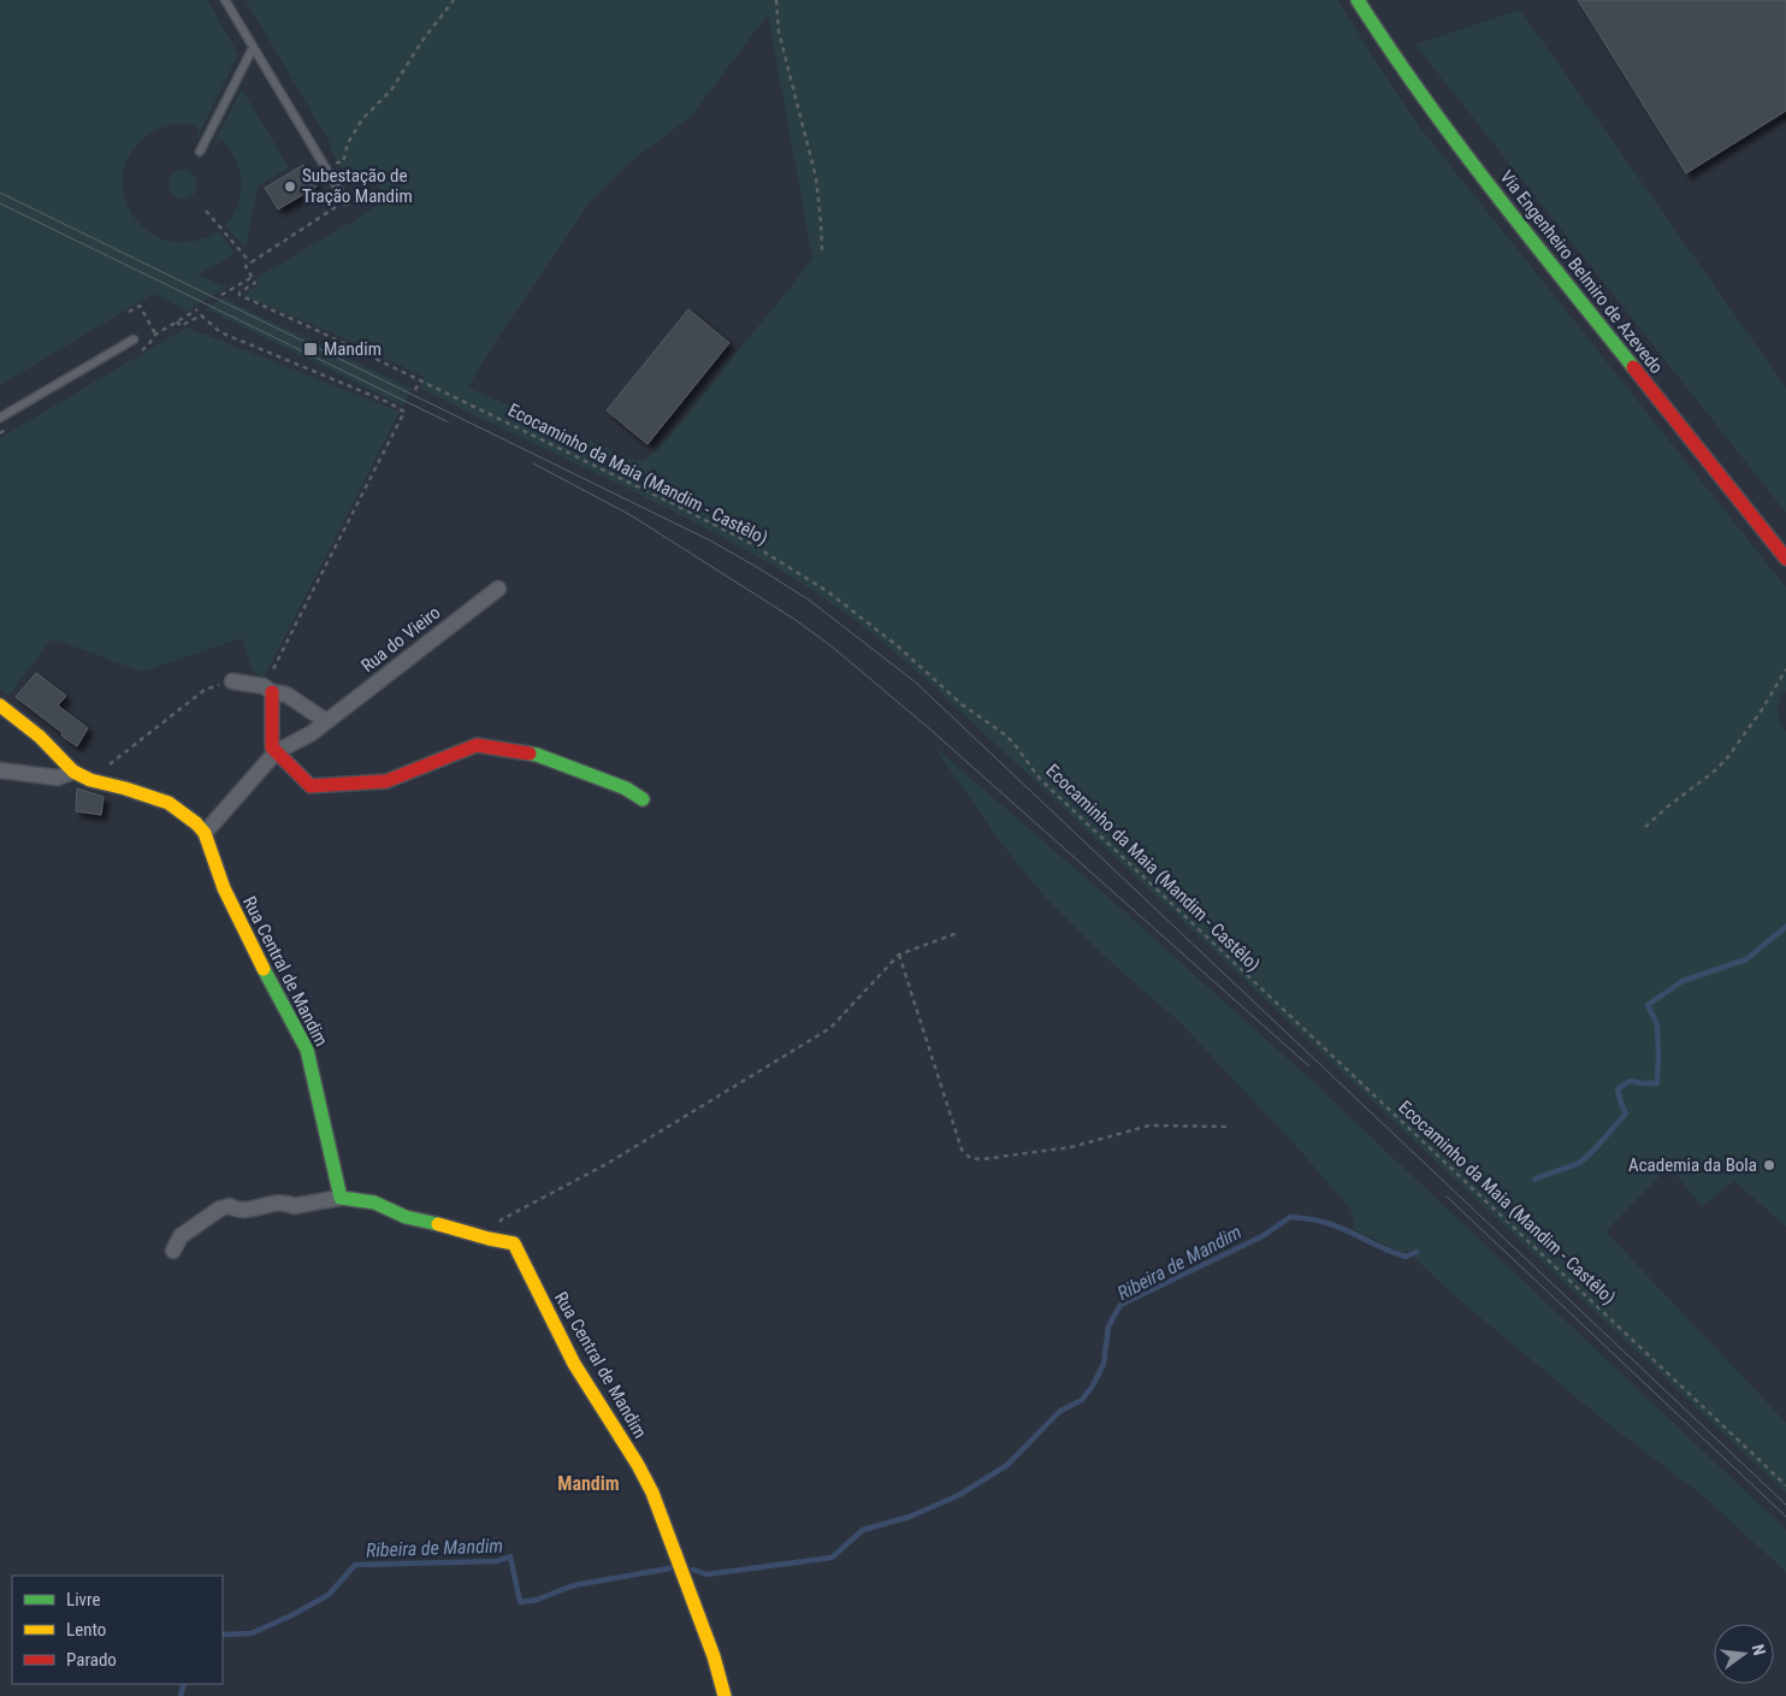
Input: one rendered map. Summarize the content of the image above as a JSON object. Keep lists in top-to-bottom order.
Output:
{
  "streets": {
    "street": ["Via Engenheiro Belmiro de Azevedo", "Rua do Vieiro", "Rua Central de Mandim"],
    "path": ["Ecocaminho da Maia (Mandim - Castêlo)"]
  },
  "districts": ["Mandim"],
  "water": ["Ribeira de Mandim"],
  "places": {
    "other": ["Subestação de Tração Mandim", "Academia da Bola"],
    "transit": ["Mandim"]
  },
  "legend": ["Livre", "Lento", "Parado"],
  "north": "right"
}
